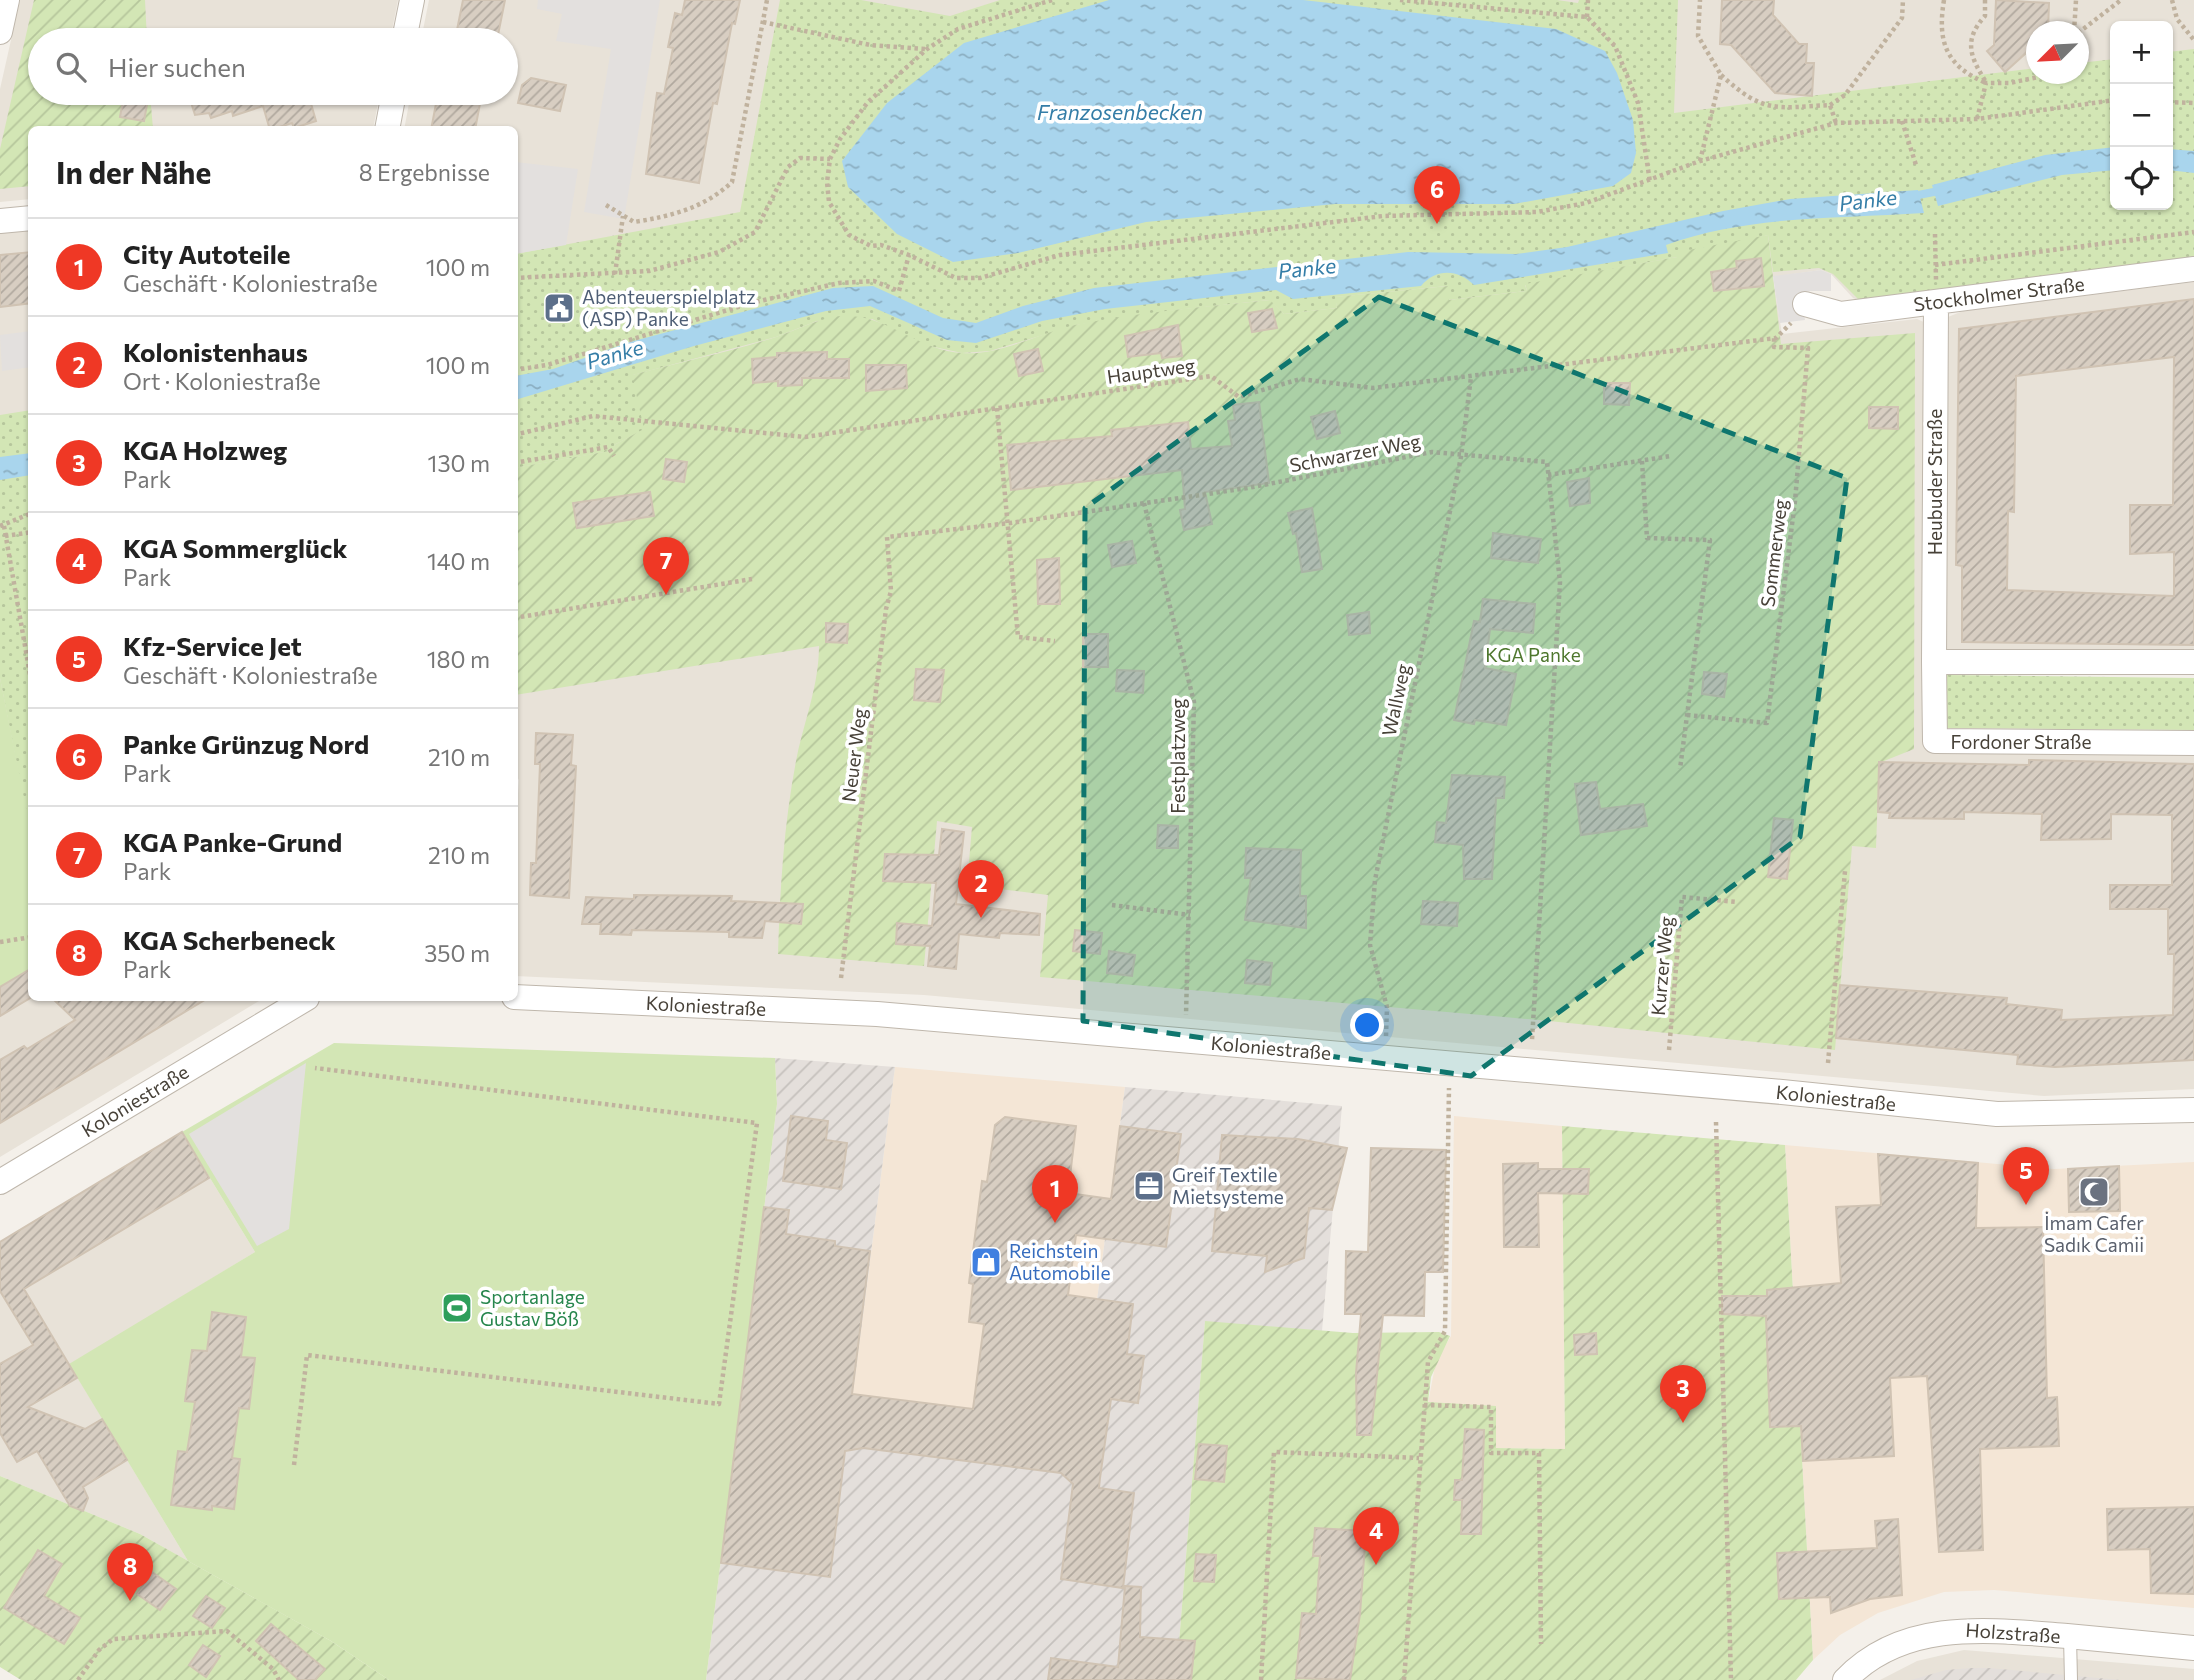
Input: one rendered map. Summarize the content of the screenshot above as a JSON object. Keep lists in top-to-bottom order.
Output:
{
  "streets": {
    "street": [
      "Stockholmer Straße",
      "Heubuder Straße",
      "Fordoner Straße",
      "Koloniestraße",
      "Holzstraße"
    ],
    "path": [
      "Hauptweg",
      "Schwarzer Weg",
      "Sommerweg",
      "Wallweg",
      "Neuer Weg",
      "Festplatzweg",
      "Kurzer Weg"
    ]
  },
  "crossings": [
    ["Stockholmer Straße", "Heubuder Straße"],
    ["Hauptweg", "Sommerweg"],
    ["Hauptweg", "Wallweg"],
    ["Schwarzer Weg", "Wallweg"],
    ["Schwarzer Weg", "Neuer Weg"],
    ["Schwarzer Weg", "Festplatzweg"],
    ["Heubuder Straße", "Fordoner Straße"]
  ],
  "water": ["Franzosenbecken", "Panke"],
  "parks": ["KGA Panke"],
  "places": {
    "public building": ["Abenteuerspielplatz (ASP) Panke"],
    "office": ["Greif Textile Mietsysteme"],
    "mosque": ["İmam Cafer Sadık Camii"],
    "shop": ["Reichstein Automobile"],
    "sports": ["Sportanlage Gustav Böß"]
  },
  "north": "bottom left",
  "page": {
    "map_buttons": ["+", "−"],
    "search": "Hier suchen",
    "heading": ["In der Nähe", "8 Ergebnisse"],
    "pins": [
      "6",
      "7",
      "2",
      "5",
      "1",
      "3",
      "4",
      "8"
    ],
    "list": [
      {
        "mark": "1",
        "name": "City Autoteile",
        "note": "Geschäft · Koloniestraße",
        "value": "100 m"
      },
      {
        "mark": "2",
        "name": "Kolonistenhaus",
        "note": "Ort · Koloniestraße",
        "value": "100 m"
      },
      {
        "mark": "3",
        "name": "KGA Holzweg",
        "note": "Park",
        "value": "130 m"
      },
      {
        "mark": "4",
        "name": "KGA Sommerglück",
        "note": "Park",
        "value": "140 m"
      },
      {
        "mark": "5",
        "name": "Kfz-Service Jet",
        "note": "Geschäft · Koloniestraße",
        "value": "180 m"
      },
      {
        "mark": "6",
        "name": "Panke Grünzug Nord",
        "note": "Park",
        "value": "210 m"
      },
      {
        "mark": "7",
        "name": "KGA Panke-Grund",
        "note": "Park",
        "value": "210 m"
      },
      {
        "mark": "8",
        "name": "KGA Scherbeneck",
        "note": "Park",
        "value": "350 m"
      }
    ]
  }
}
